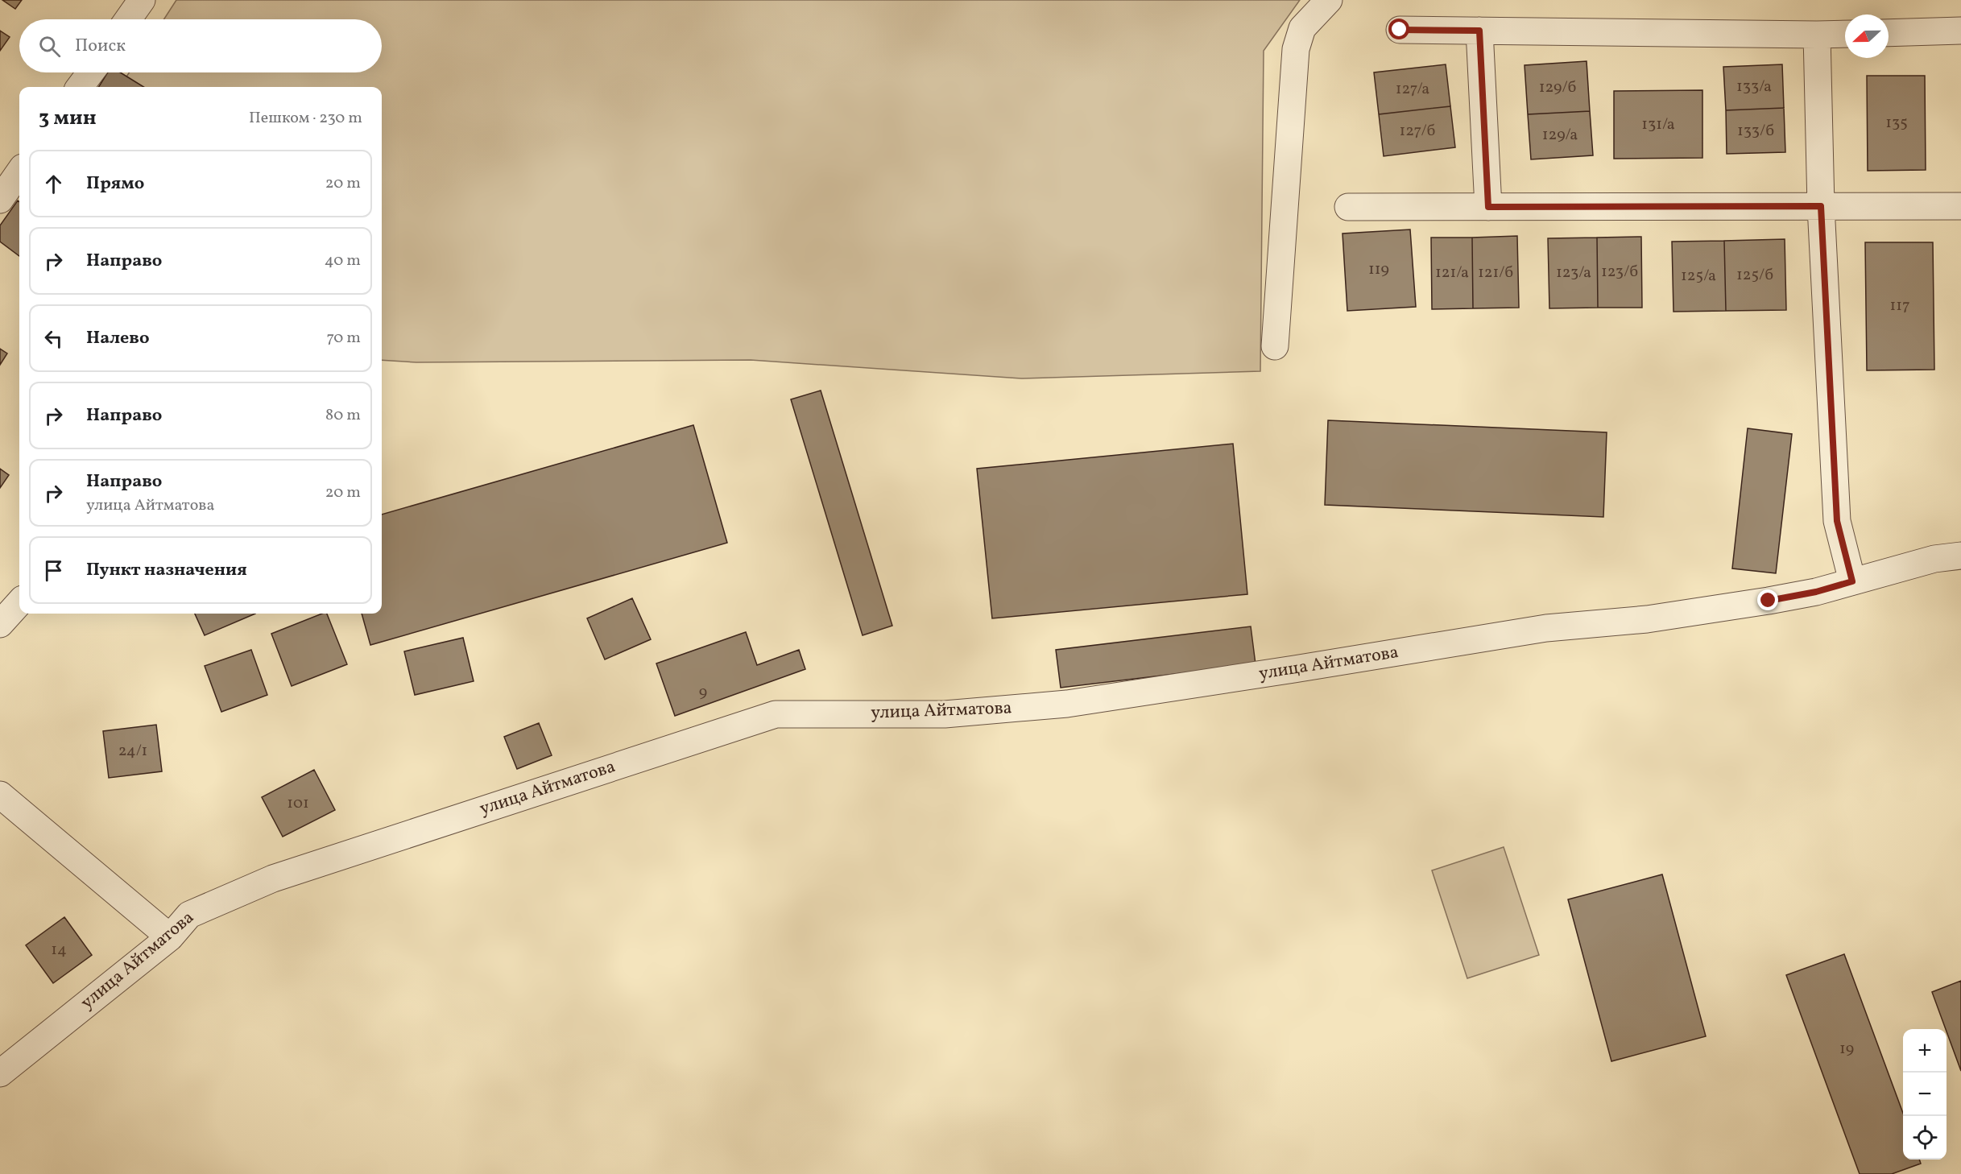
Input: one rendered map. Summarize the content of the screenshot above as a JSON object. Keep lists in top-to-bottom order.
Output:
{
  "streets": {
    "street": ["улица Айтматова"]
  },
  "house_numbers": [
    "133/а",
    "129/б",
    "127/а",
    "135",
    "131/а",
    "127/б",
    "133/б",
    "129/а",
    "119",
    "123/б",
    "121/а",
    "121/б",
    "123/а",
    "125/б",
    "125/а",
    "117",
    "9",
    "24/1",
    "101",
    "14",
    "19"
  ],
  "north": "left",
  "page": {
    "search": "Поиск",
    "heading": ["3 мин", "Пешком · 230 m"],
    "list": [
      ["Прямо", "20 m"],
      ["Направо", "40 m"],
      ["Налево", "70 m"],
      ["Направо", "80 m"],
      ["Направо", "улица Айтматова", "20 m"],
      "Пункт назначения"
    ],
    "map_buttons": ["+", "−"]
  }
}
